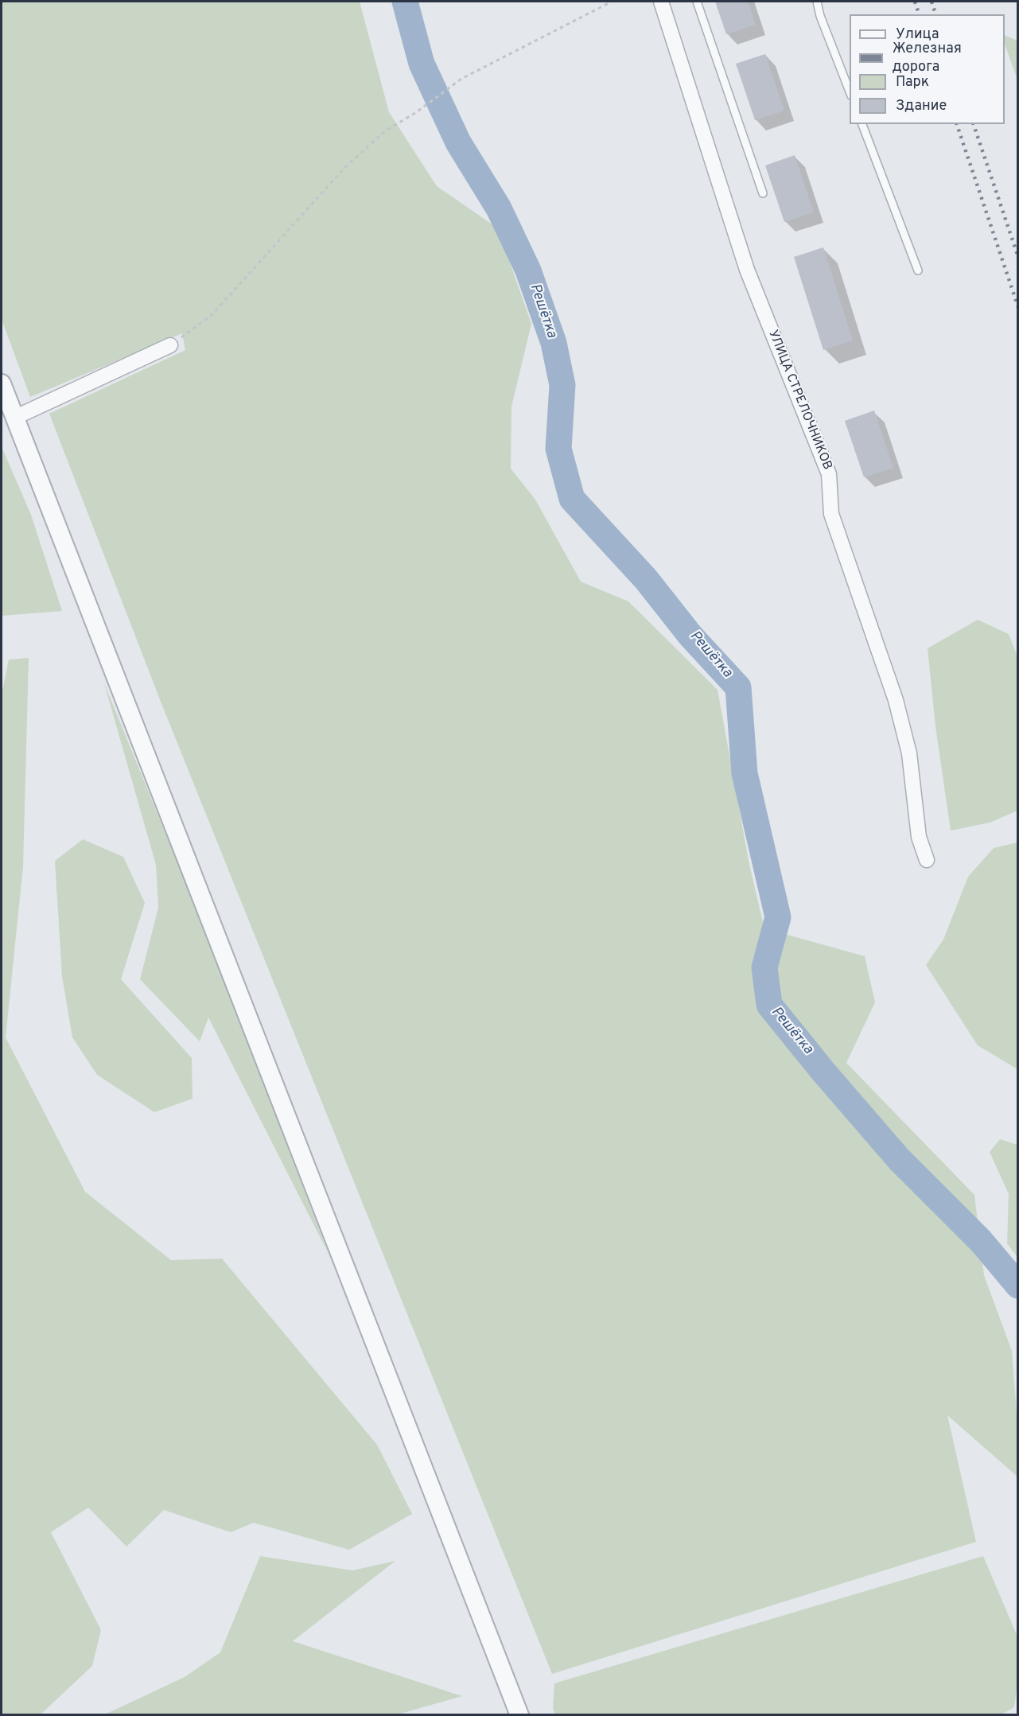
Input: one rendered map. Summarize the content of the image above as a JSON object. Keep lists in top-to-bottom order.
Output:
{
  "streets": {
    "street": ["УЛИЦА СТРЕЛОЧНИКОВ"]
  },
  "water": ["Решётка"],
  "legend": [
    "Улица",
    "Железная дорога",
    "Парк",
    "Здание"
  ]
}
